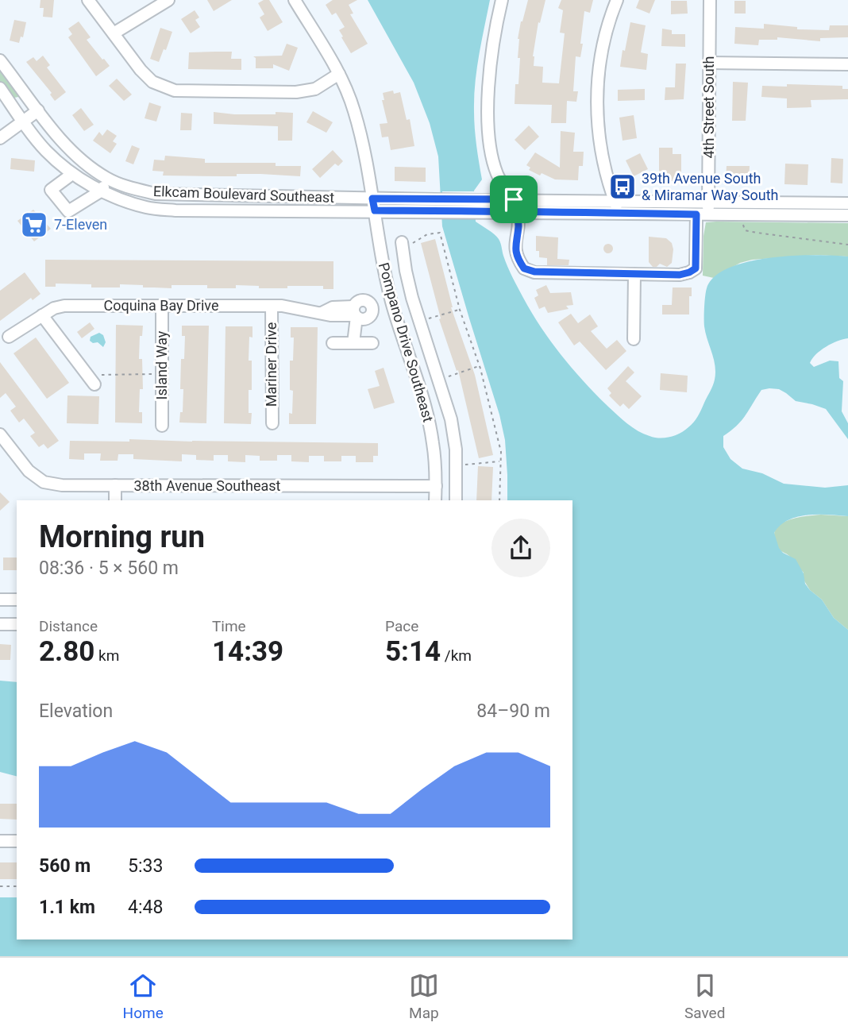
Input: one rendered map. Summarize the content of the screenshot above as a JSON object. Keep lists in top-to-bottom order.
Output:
{
  "streets": {
    "street": [
      "4th Street South",
      "Elkcam Boulevard Southeast",
      "Coquina Bay Drive",
      "Pompano Drive Southeast",
      "Mariner Drive",
      "Island Way",
      "38th Avenue Southeast"
    ]
  },
  "crossings": [
    ["Elkcam Boulevard Southeast", "Pompano Drive Southeast"],
    ["Coquina Bay Drive", "Pompano Drive Southeast"],
    ["Coquina Bay Drive", "Mariner Drive"],
    ["Coquina Bay Drive", "Island Way"],
    ["Pompano Drive Southeast", "38th Avenue Southeast"]
  ],
  "places": {
    "bus stop": ["39th Avenue South & Miramar Way South"],
    "supermarket": ["7-Eleven"]
  },
  "page": {
    "heading": ["Morning run", "08:36 · 5 × 560 m"],
    "stats": [
      ["Distance", "2.80 km"],
      ["Time", "14:39"],
      ["Pace", "5:14 /km"]
    ],
    "chart": ["Elevation", "84–90 m"],
    "list": [
      {
        "name": "560 m",
        "note": "5:33"
      },
      {
        "name": "1.1 km",
        "note": "4:48"
      }
    ],
    "tabs": ["Home", "Map", "Saved"]
  }
}
